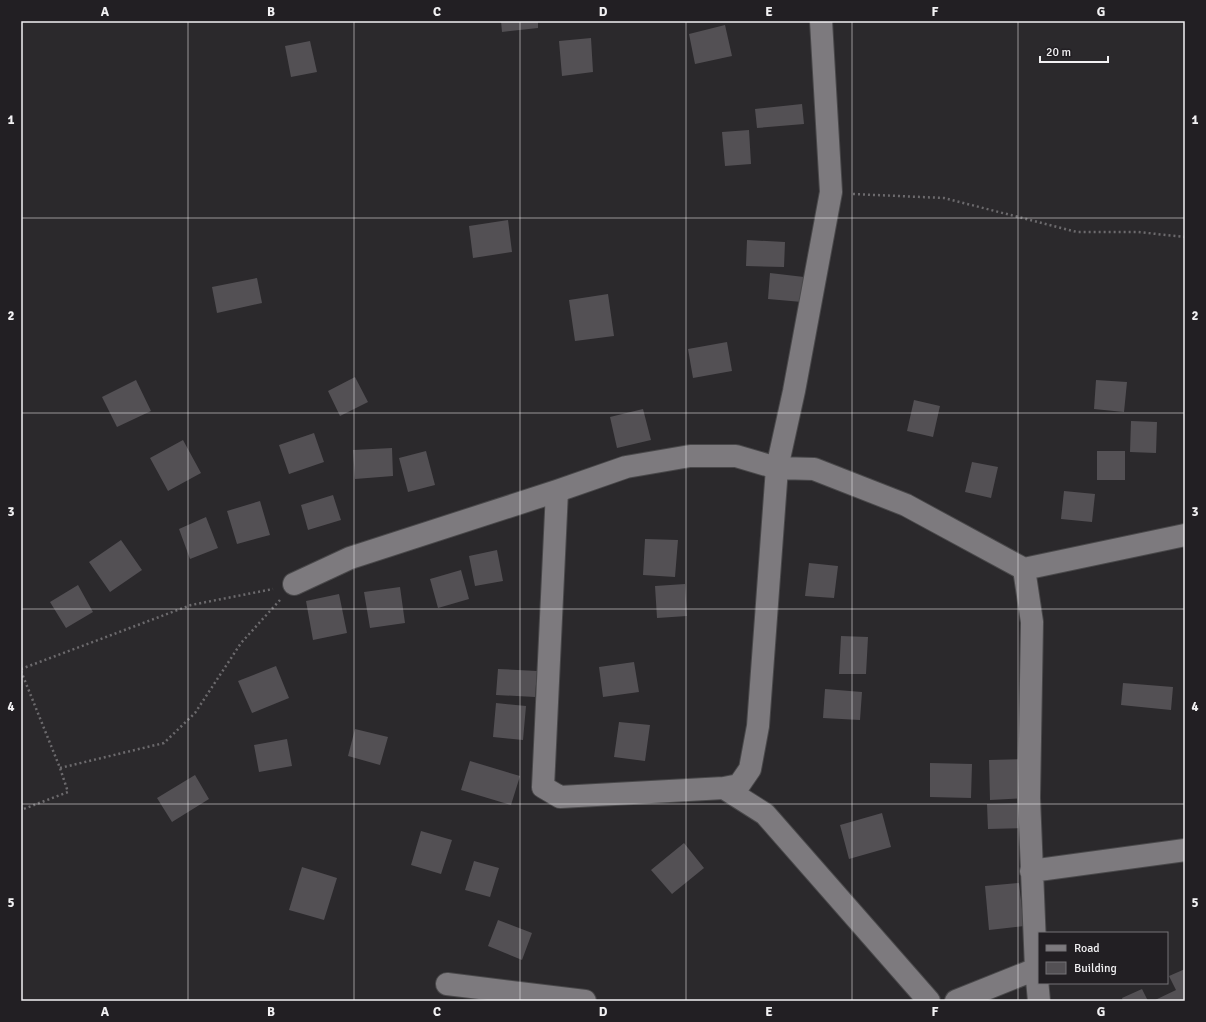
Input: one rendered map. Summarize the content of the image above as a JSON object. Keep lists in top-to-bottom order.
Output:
{
  "legend": ["Road", "Building"],
  "scale_bar": "20 m",
  "grid": {
    "columns": [
      "A",
      "B",
      "C",
      "D",
      "E",
      "F",
      "G"
    ],
    "rows": [
      "1",
      "2",
      "3",
      "4",
      "5"
    ]
  }
}
